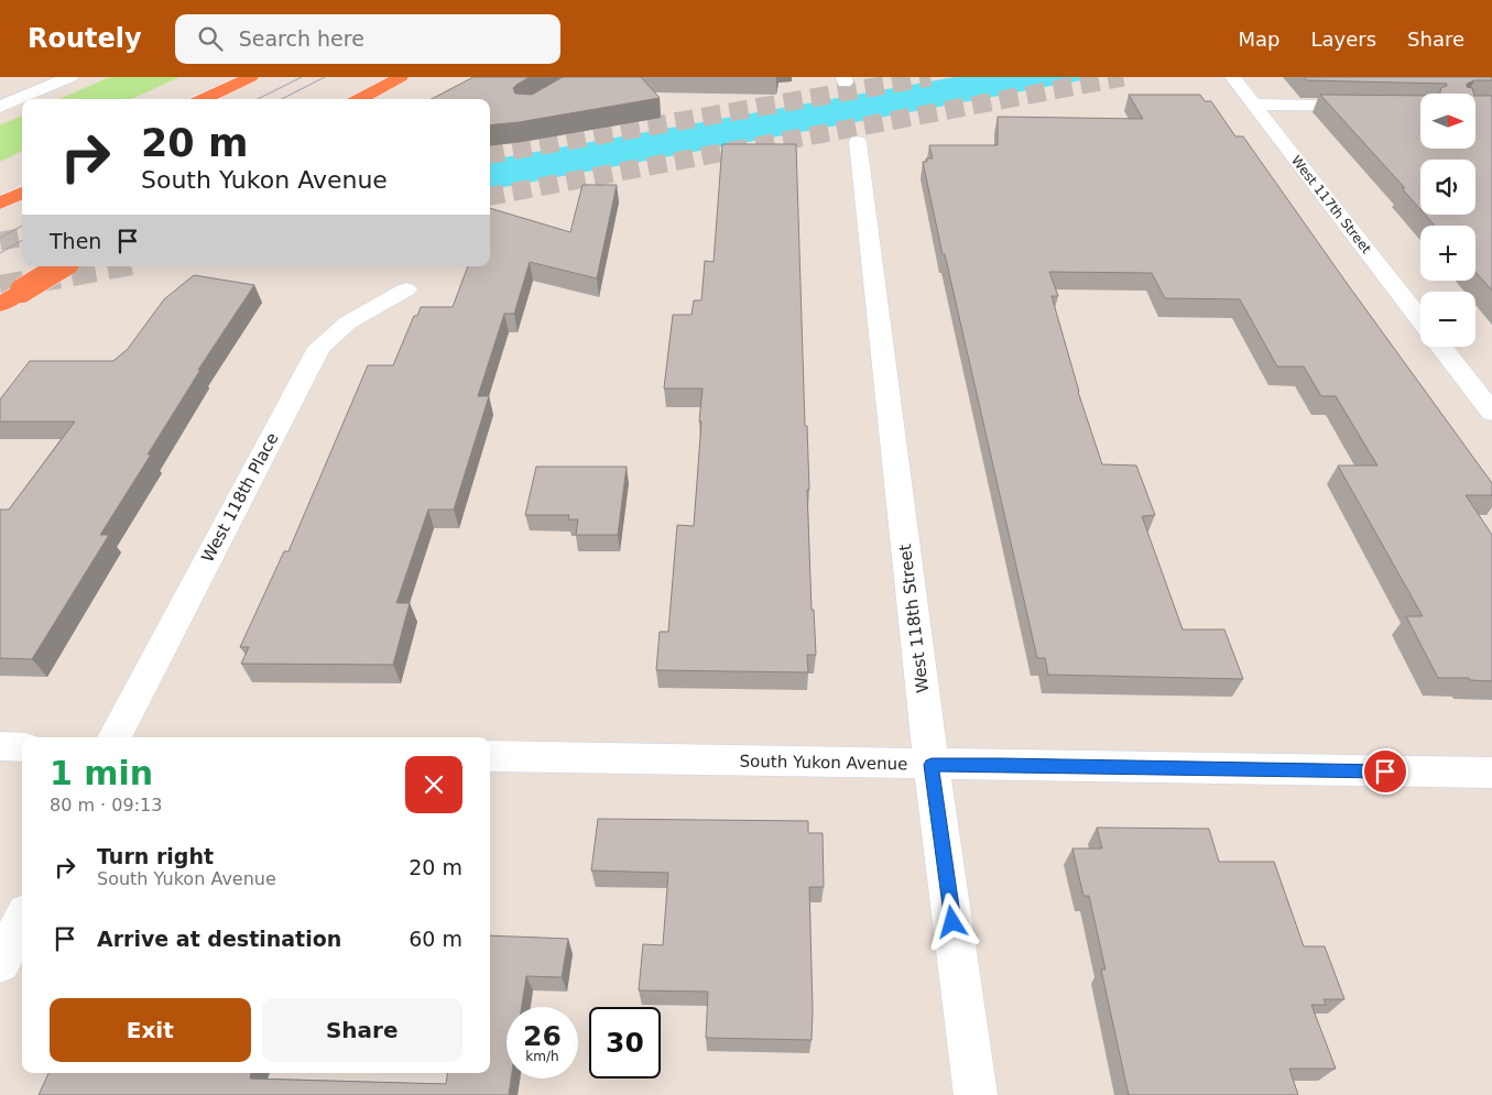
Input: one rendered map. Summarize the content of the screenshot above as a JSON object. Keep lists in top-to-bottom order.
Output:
{
  "streets": {
    "street": [
      "West 117th Street",
      "West 118th Place",
      "West 118th Street",
      "South Yukon Avenue"
    ]
  },
  "crossings": [
    ["West 118th Street", "South Yukon Avenue"]
  ],
  "north": "right",
  "page": {
    "header": "Routely",
    "search": "Search here",
    "nav": ["Map", "Layers", "Share"],
    "map_buttons": ["+", "−"],
    "turn": ["20 m", "South Yukon Avenue"],
    "then": "Then",
    "heading": ["1 min", "80 m · 09:13"],
    "list": [
      {
        "name": "Turn right",
        "note": "South Yukon Avenue",
        "value": "20 m"
      },
      {
        "name": "Arrive at destination",
        "value": "60 m"
      }
    ],
    "buttons": ["Exit", "Share"],
    "speed": "26 km/h",
    "limit": "30"
  }
}
